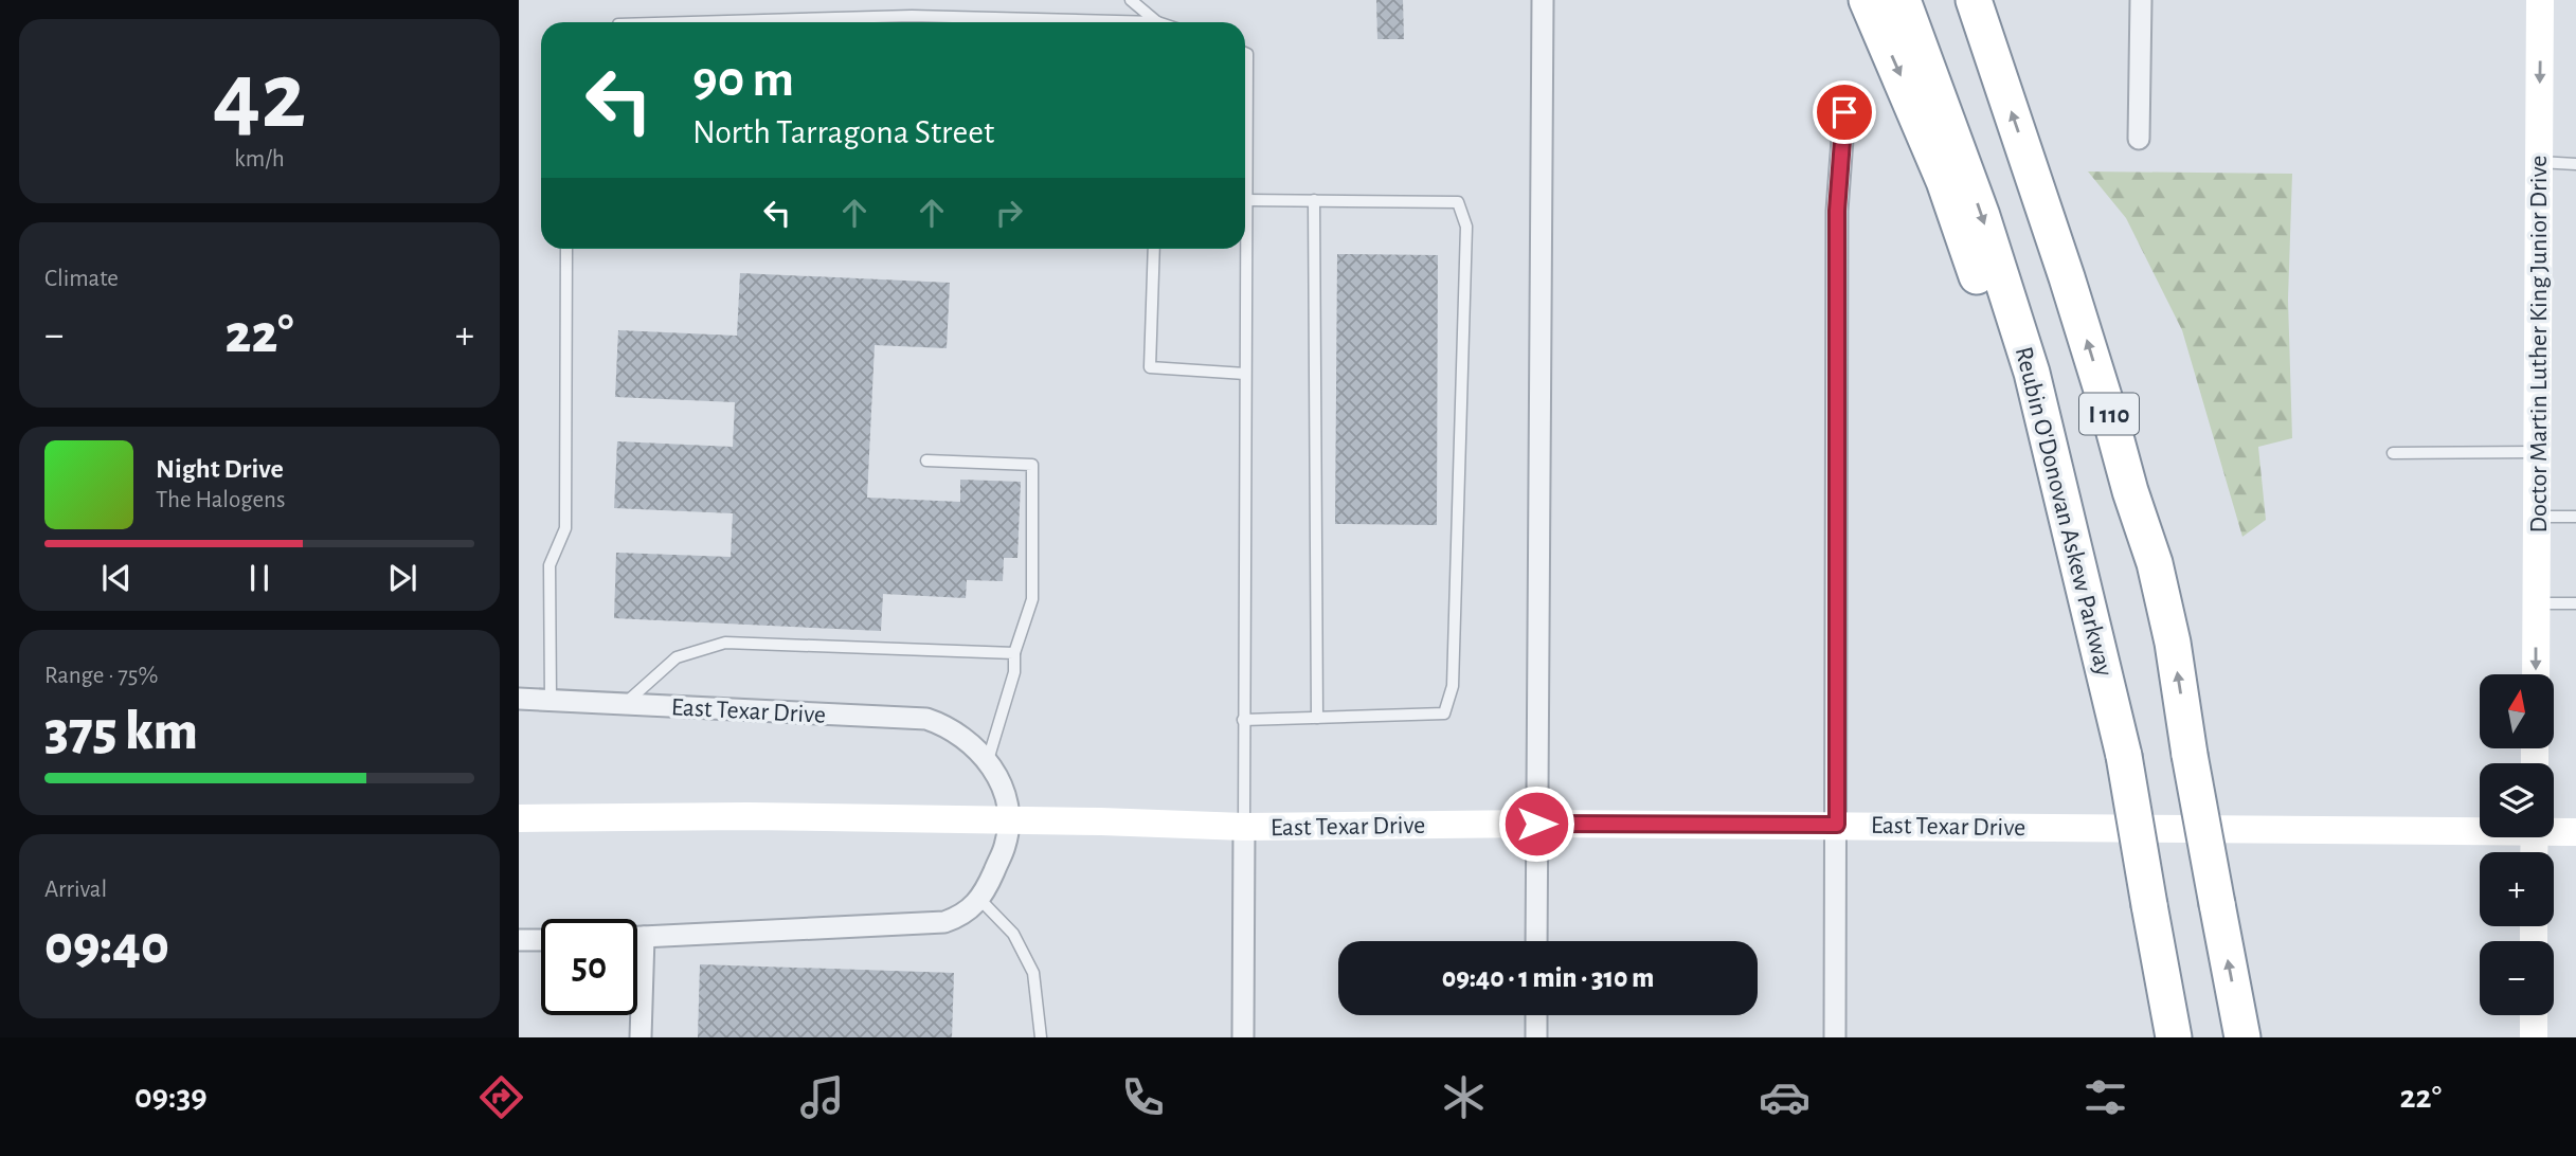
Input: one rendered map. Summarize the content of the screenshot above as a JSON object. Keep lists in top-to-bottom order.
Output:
{
  "streets": {
    "highway": ["I 110", "Reubin O'Donovan Askew Parkway"],
    "main road": ["Doctor Martin Luther King Junior Drive", "East Texar Drive"]
  },
  "north": "top",
  "page": {
    "tile": [
      ["42", "km/h"],
      "Climate",
      ["Range · 75%", "375 km"],
      ["Arrival", "09:40"]
    ],
    "turn": ["90 m", "North Tarragona Street"],
    "heat": ["−", "22°", "+"],
    "song": ["Night Drive", "The Halogens"],
    "map_buttons": ["+", "−"],
    "limit": "50",
    "trip": "09:40 · 1 min · 310 m",
    "tabs": ["09:39", "22°"]
  }
}
